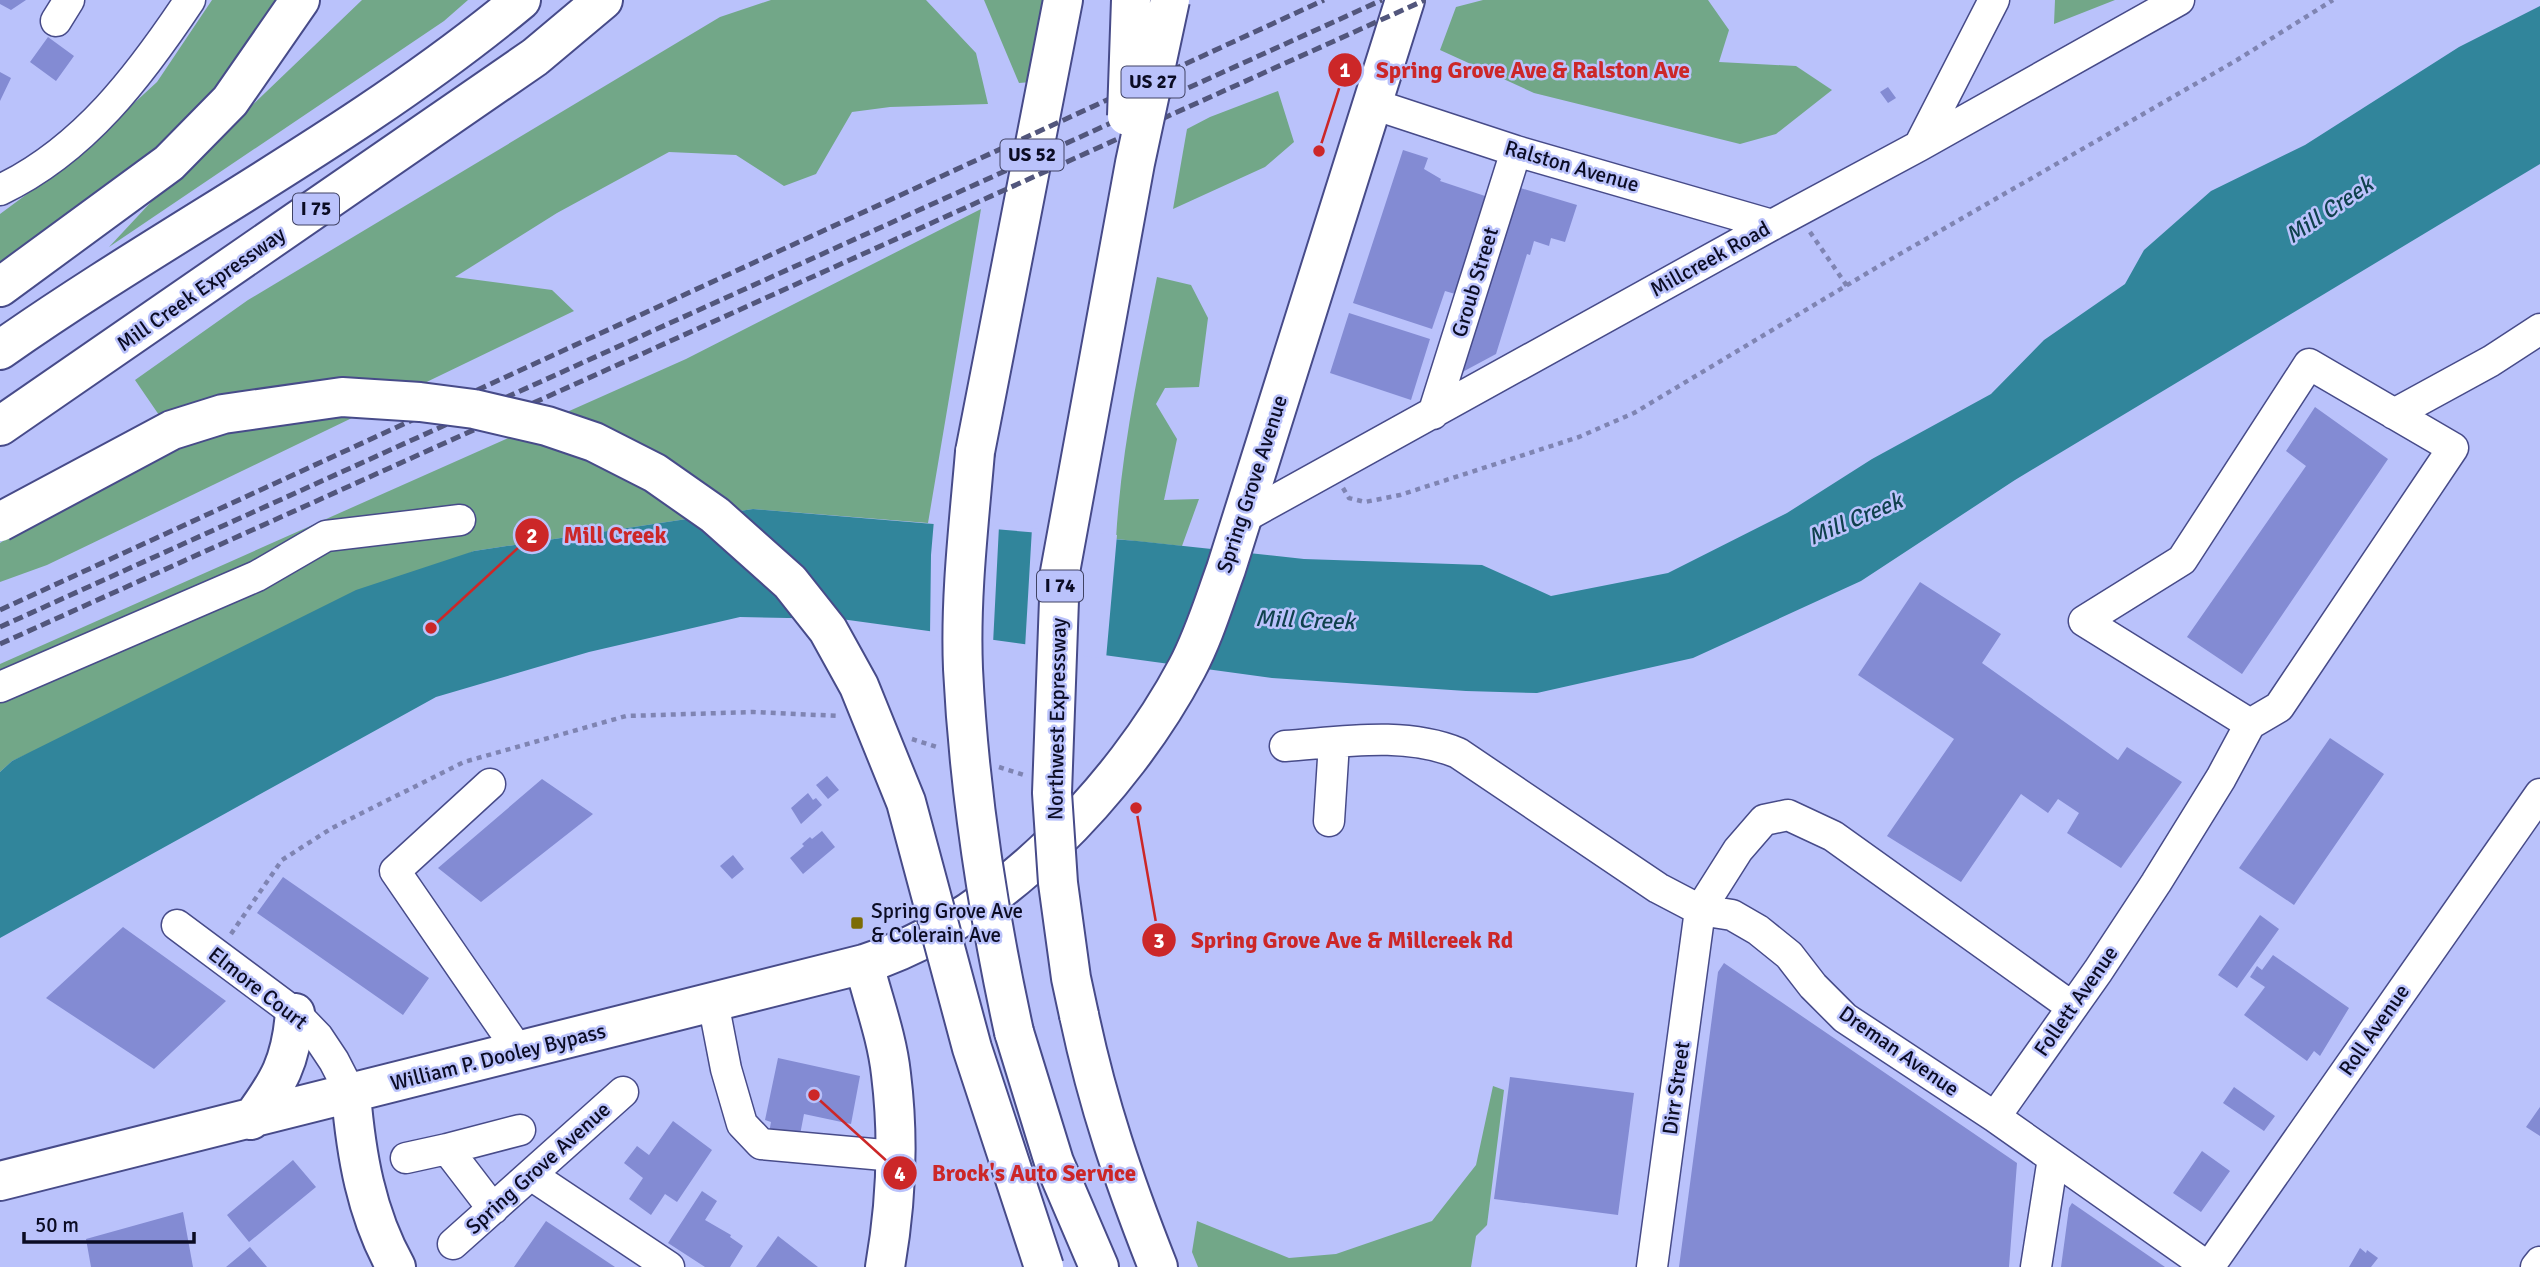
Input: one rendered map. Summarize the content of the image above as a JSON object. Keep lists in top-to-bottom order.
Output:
{
  "streets": {
    "main road": [
      "US 27",
      "US 52",
      "I 75",
      "Mill Creek Expressway",
      "Spring Grove Avenue",
      "I 74",
      "Northwest Expressway",
      "William P. Dooley Bypass"
    ],
    "street": [
      "Ralston Avenue",
      "Millcreek Road",
      "Groub Street",
      "Elmore Court",
      "Follett Avenue",
      "Roll Avenue",
      "Dreman Avenue",
      "Dirr Street"
    ]
  },
  "crossings": [
    ["US 27", "Northwest Expressway"],
    ["Ralston Avenue", "Millcreek Road"],
    ["Ralston Avenue", "Groub Street"],
    ["Ralston Avenue", "Spring Grove Avenue"],
    ["Millcreek Road", "Groub Street"],
    ["Millcreek Road", "Spring Grove Avenue"],
    ["Spring Grove Avenue", "William P. Dooley Bypass"],
    ["Elmore Court", "William P. Dooley Bypass"],
    ["Follett Avenue", "Dreman Avenue"],
    ["Roll Avenue", "Dreman Avenue"],
    ["Dreman Avenue", "Dirr Street"]
  ],
  "water": ["Mill Creek"],
  "places": {
    "other": [
      "Spring Grove Ave & Ralston Ave",
      "Mill Creek",
      "Spring Grove Ave & Millcreek Rd",
      "Brock's Auto Service"
    ],
    "transit": ["Spring Grove Ave & Colerain Ave"]
  },
  "scale_bar": "50 m"
}
